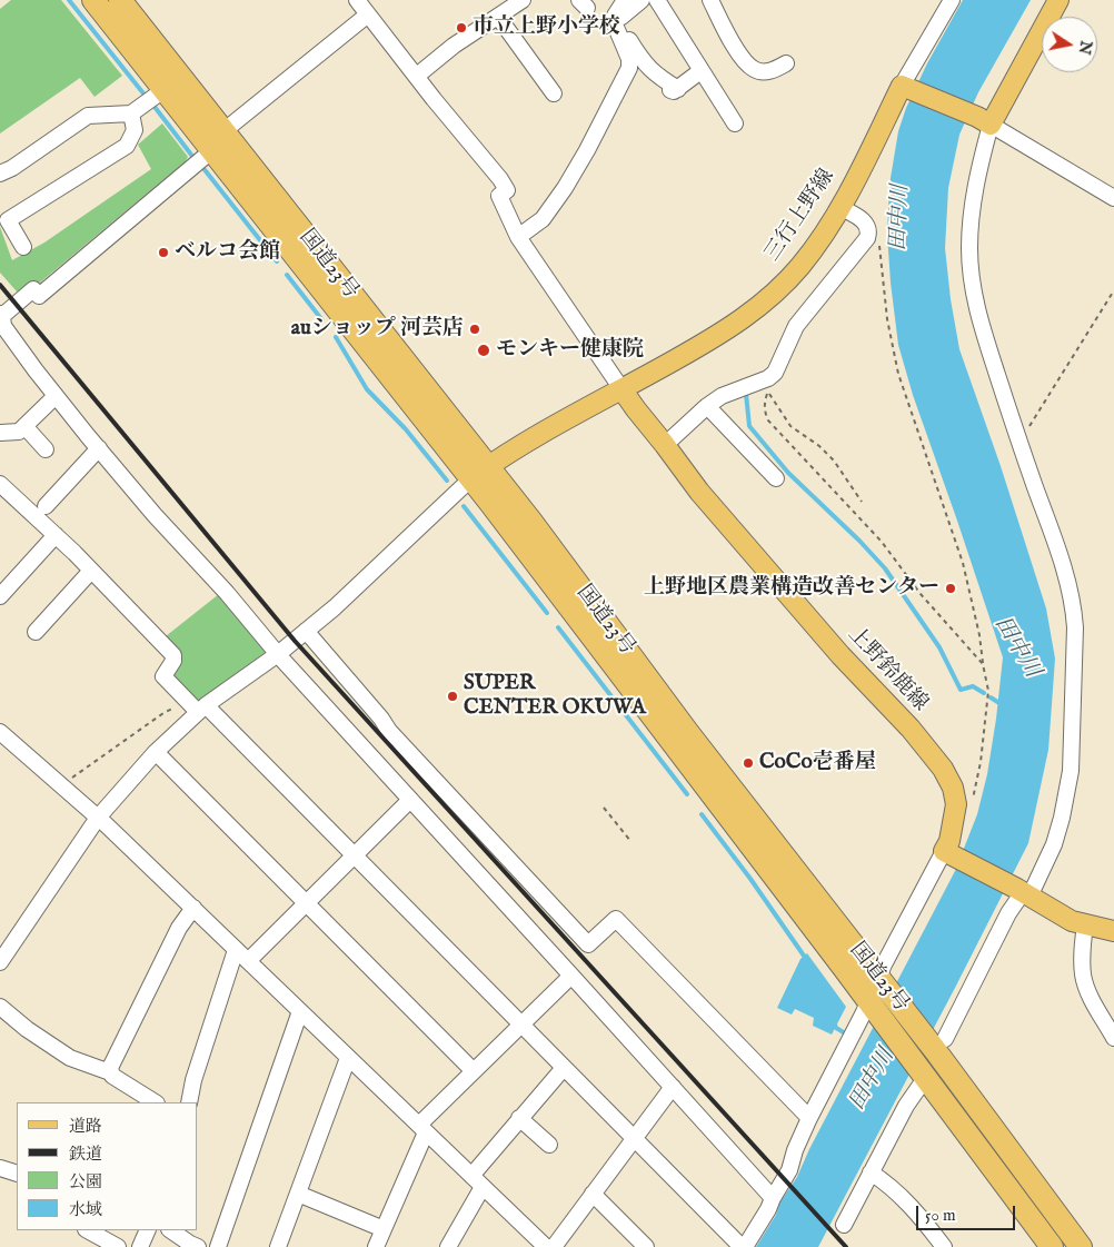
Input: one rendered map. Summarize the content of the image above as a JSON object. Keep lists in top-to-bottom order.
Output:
{
  "streets": {
    "highway": ["国道23号"],
    "main road": ["三行上野線", "上野鈴鹿線"]
  },
  "crossings": [
    ["三行上野線", "国道23号"],
    ["三行上野線", "上野鈴鹿線"]
  ],
  "water": ["田中川"],
  "places": [
    "市立上野小学校",
    "ベルコ会館",
    "auショップ 河芸店",
    "モンキー健康院",
    "上野地区農業構造改善センター",
    "SUPER CENTER OKUWA",
    "CoCo壱番屋"
  ],
  "legend": [
    "道路",
    "鉄道",
    "公園",
    "水域"
  ],
  "scale_bar": "50 m",
  "north": "right"
}
